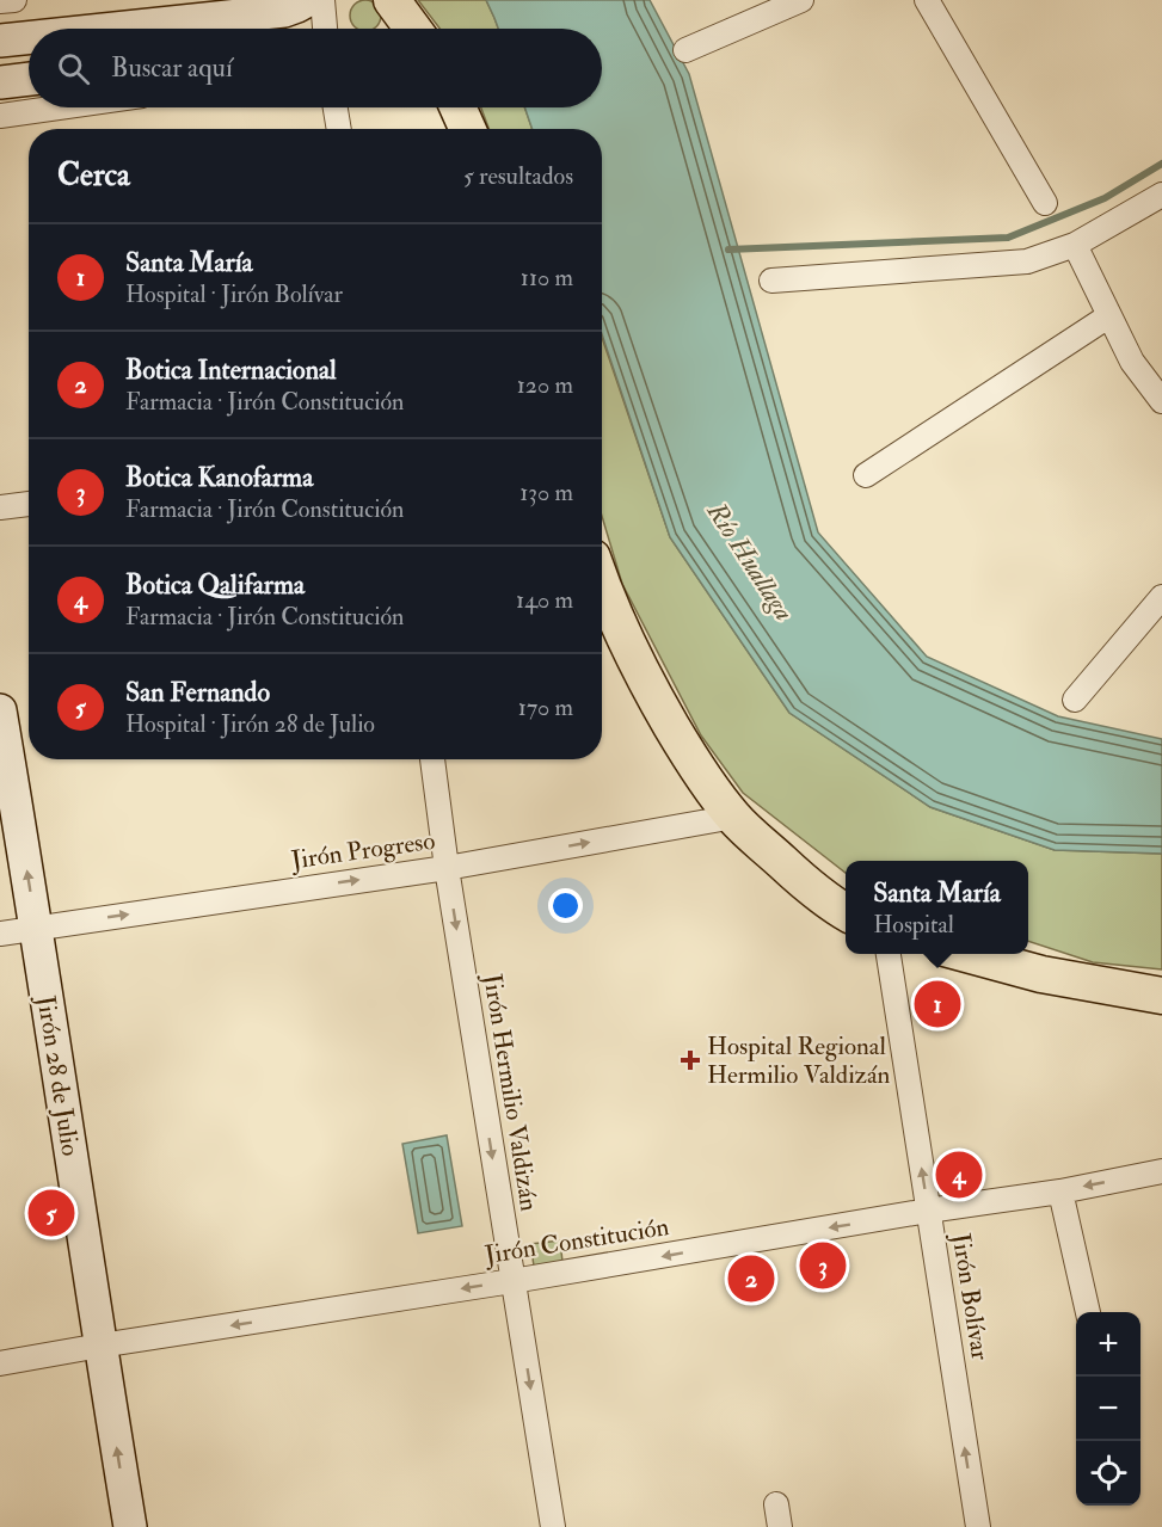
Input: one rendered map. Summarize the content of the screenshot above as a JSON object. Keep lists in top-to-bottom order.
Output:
{
  "streets": {
    "street": [
      "Jirón Progreso",
      "Jirón 28 de Julio",
      "Jirón Hermilio Valdizán",
      "Jirón Constitución",
      "Jirón Bolívar"
    ]
  },
  "crossings": [
    ["Jirón Progreso", "Jirón 28 de Julio"],
    ["Jirón Progreso", "Jirón Hermilio Valdizán"],
    ["Jirón 28 de Julio", "Jirón Constitución"],
    ["Jirón Hermilio Valdizán", "Jirón Constitución"],
    ["Jirón Constitución", "Jirón Bolívar"]
  ],
  "one_way": [
    "Jirón Progreso",
    "Jirón 28 de Julio",
    "Jirón Hermilio Valdizán",
    "Jirón Constitución",
    "Jirón Bolívar"
  ],
  "water": ["Río Huallaga"],
  "places": {
    "health": ["Hospital Regional Hermilio Valdizán"]
  },
  "page": {
    "search": "Buscar aquí",
    "heading": ["Cerca", "5 resultados"],
    "list": [
      {
        "mark": "1",
        "name": "Santa María",
        "note": "Hospital · Jirón Bolívar",
        "value": "110 m"
      },
      {
        "mark": "2",
        "name": "Botica Internacional",
        "note": "Farmacia · Jirón Constitución",
        "value": "120 m"
      },
      {
        "mark": "3",
        "name": "Botica Kanofarma",
        "note": "Farmacia · Jirón Constitución",
        "value": "130 m"
      },
      {
        "mark": "4",
        "name": "Botica Qalifarma",
        "note": "Farmacia · Jirón Constitución",
        "value": "140 m"
      },
      {
        "mark": "5",
        "name": "San Fernando",
        "note": "Hospital · Jirón 28 de Julio",
        "value": "170 m"
      }
    ],
    "popup": ["Santa María", "Hospital"],
    "pins": [
      "1",
      "4",
      "5",
      "3",
      "2"
    ],
    "map_buttons": ["+", "−"]
  }
}
